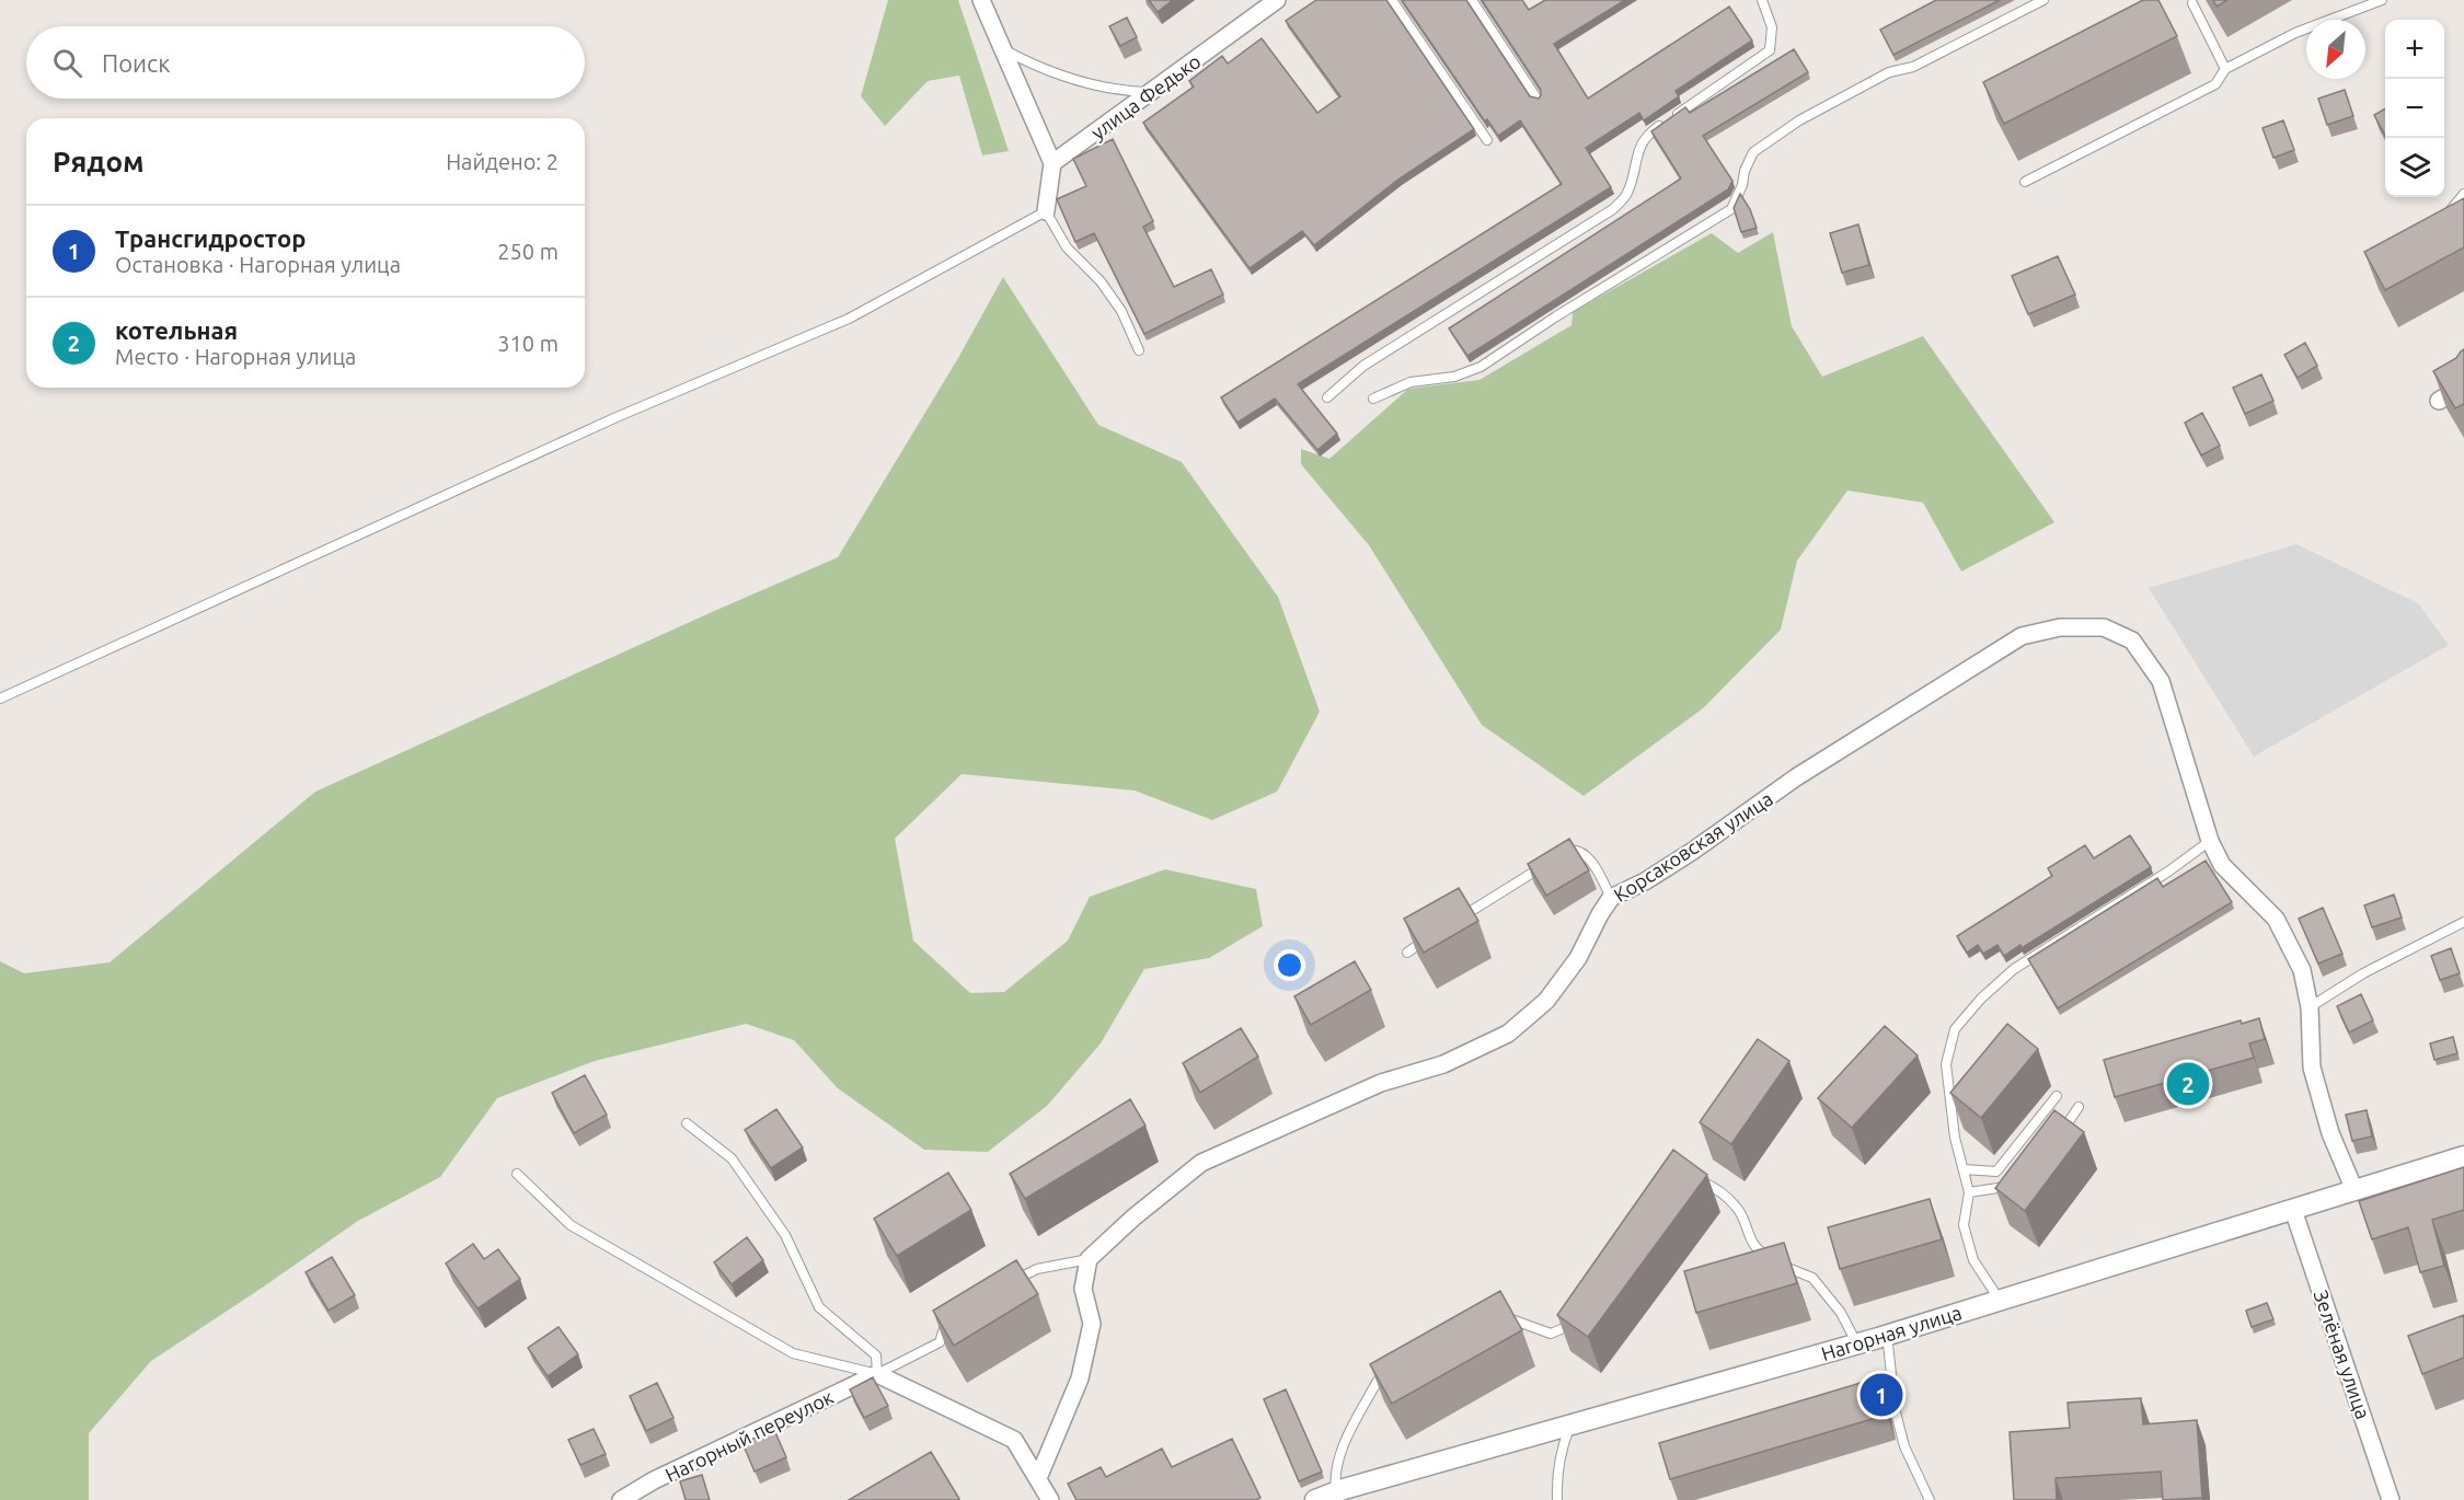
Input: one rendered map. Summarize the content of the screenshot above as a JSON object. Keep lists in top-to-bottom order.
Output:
{
  "streets": {
    "street": [
      "улица Федько",
      "Корсаковская улица",
      "Нагорная улица",
      "Зелёная улица",
      "Нагорный переулок"
    ]
  },
  "crossings": [
    ["Нагорная улица", "Зелёная улица"]
  ],
  "north": "bottom left",
  "page": {
    "map_buttons": ["+", "−"],
    "search": "Поиск",
    "heading": ["Рядом", "Найдено: 2"],
    "list": [
      {
        "mark": "1",
        "name": "Трансгидростор",
        "note": "Остановка · Нагорная улица",
        "value": "250 m"
      },
      {
        "mark": "2",
        "name": "котельная",
        "note": "Место · Нагорная улица",
        "value": "310 m"
      }
    ],
    "pins": ["2", "1"]
  }
}
